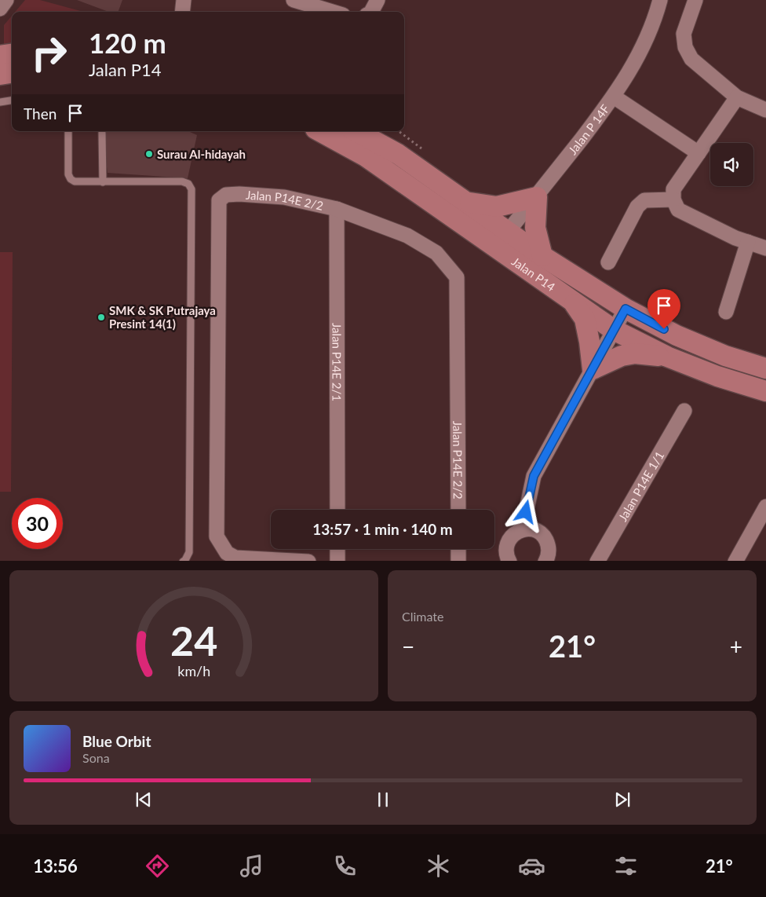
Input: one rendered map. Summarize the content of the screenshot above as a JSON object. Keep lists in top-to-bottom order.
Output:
{
  "streets": {
    "main road": ["Jalan P14"],
    "street": [
      "Jalan P 14F",
      "Jalan P14E 2/2",
      "Jalan P14E 2/1",
      "Jalan P14E 1/1"
    ]
  },
  "crossings": [
    ["Jalan P 14F", "Jalan P14"],
    ["Jalan P14E 2/2", "Jalan P14E 2/1"]
  ],
  "places": ["Surau Al-hidayah", "SMK & SK Putrajaya Presint 14(1)"],
  "page": {
    "turn": ["120 m", "Jalan P14"],
    "then": "Then",
    "limit": "30",
    "trip": "13:57 · 1 min · 140 m",
    "tile": "Climate",
    "heat": ["−", "21°", "+"],
    "song": ["Blue Orbit", "Sona"],
    "tabs": ["13:56", "21°"],
    "gauge": ["24", "km/h"]
  }
}
